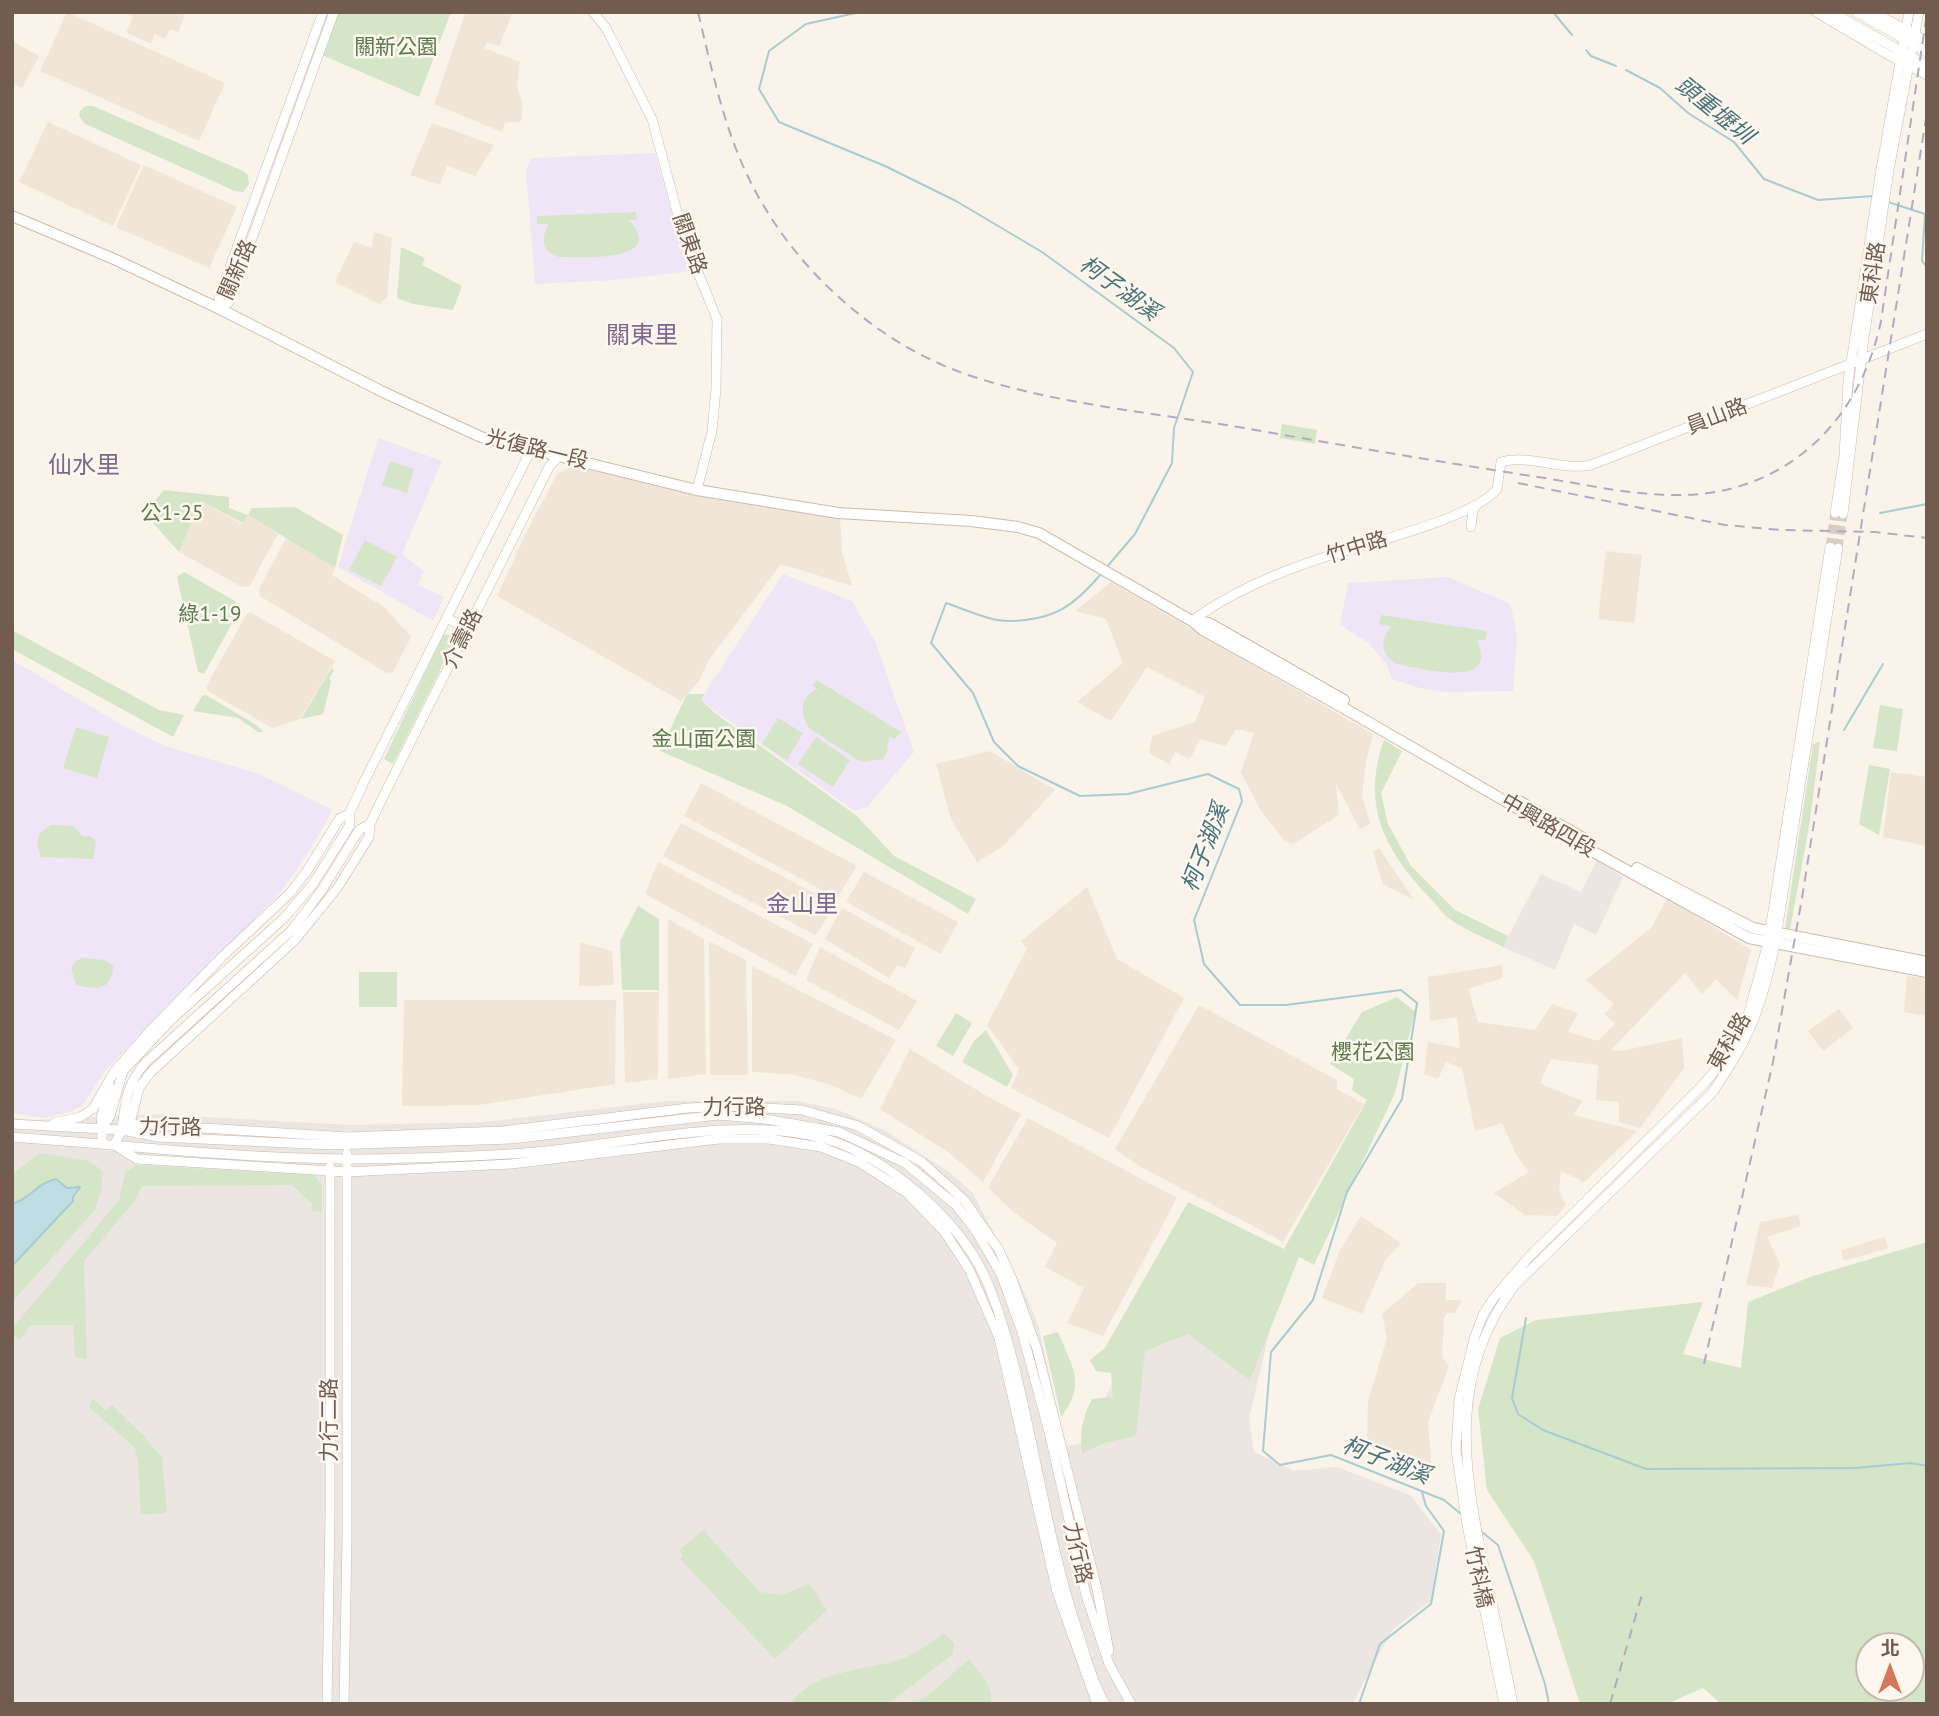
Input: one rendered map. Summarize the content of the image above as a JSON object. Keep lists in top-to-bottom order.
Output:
{
  "streets": {
    "main road": ["光復路一段", "中興路四段"],
    "street": [
      "關東路",
      "關新路",
      "東科路",
      "員山路",
      "竹中路",
      "介壽路",
      "力行路",
      "力行二路",
      "竹科橋"
    ]
  },
  "crossings": [
    ["關東路", "光復路一段"],
    ["關新路", "光復路一段"],
    ["東科路", "員山路"],
    ["東科路", "中興路四段"],
    ["東科路", "竹科橋"],
    ["員山路", "竹中路"],
    ["光復路一段", "介壽路"],
    ["光復路一段", "中興路四段"],
    ["竹中路", "中興路四段"],
    ["介壽路", "力行路"],
    ["力行路", "力行二路"]
  ],
  "districts": ["關東里", "仙水里", "金山里"],
  "water": ["頭重壢圳", "柯子湖溪"],
  "parks": [
    "關新公園",
    "公1-25",
    "綠1-19",
    "金山面公園",
    "櫻花公園"
  ],
  "north": "top"
}
